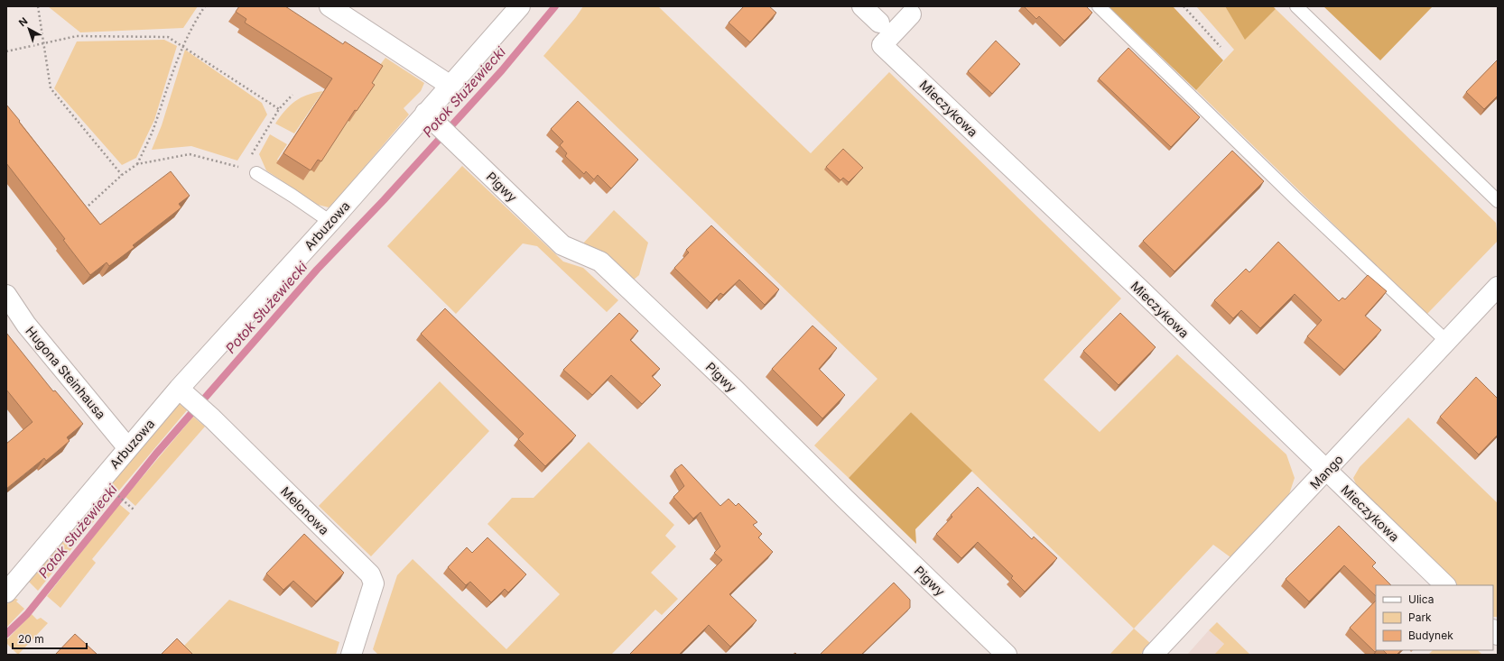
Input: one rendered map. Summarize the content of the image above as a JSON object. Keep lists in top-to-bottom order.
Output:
{
  "streets": {
    "street": [
      "Mieczykowa",
      "Pigwy",
      "Arbuzowa",
      "Hugona Steinhausa",
      "Mango",
      "Melonowa"
    ]
  },
  "crossings": [
    ["Mieczykowa", "Mango"],
    ["Pigwy", "Arbuzowa"],
    ["Arbuzowa", "Hugona Steinhausa"],
    ["Arbuzowa", "Melonowa"]
  ],
  "water": ["Potok Służewiecki"],
  "legend": ["Ulica", "Park", "Budynek"],
  "scale_bar": "20 m",
  "north": "top left"
}
